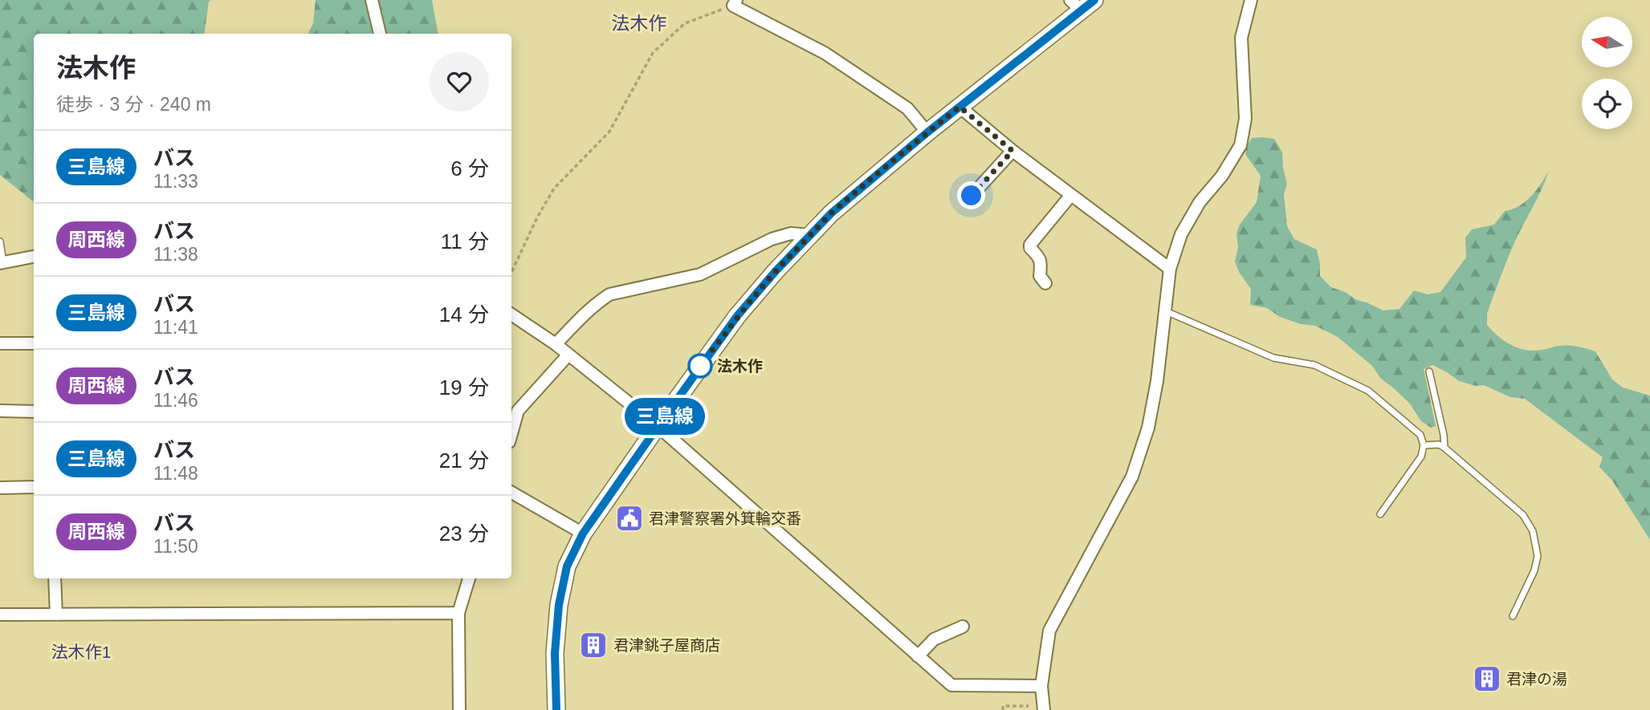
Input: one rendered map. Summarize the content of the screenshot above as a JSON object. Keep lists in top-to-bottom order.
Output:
{
  "districts": ["法木作", "法木作1"],
  "places": {
    "other": ["法木作"],
    "public building": ["君津警察署外箕輪交番"],
    "building": ["君津銚子屋商店", "君津の湯"]
  },
  "lines": ["bus line 三島線"],
  "north": "left",
  "page": {
    "on_map": "三島線",
    "heading": ["法木作", "徒歩 · 3 分 · 240 m"],
    "list": [
      {
        "mark": "三島線",
        "name": "バス",
        "note": "11:33",
        "value": "6 分"
      },
      {
        "mark": "周西線",
        "name": "バス",
        "note": "11:38",
        "value": "11 分"
      },
      {
        "mark": "三島線",
        "name": "バス",
        "note": "11:41",
        "value": "14 分"
      },
      {
        "mark": "周西線",
        "name": "バス",
        "note": "11:46",
        "value": "19 分"
      },
      {
        "mark": "三島線",
        "name": "バス",
        "note": "11:48",
        "value": "21 分"
      },
      {
        "mark": "周西線",
        "name": "バス",
        "note": "11:50",
        "value": "23 分"
      }
    ]
  }
}
